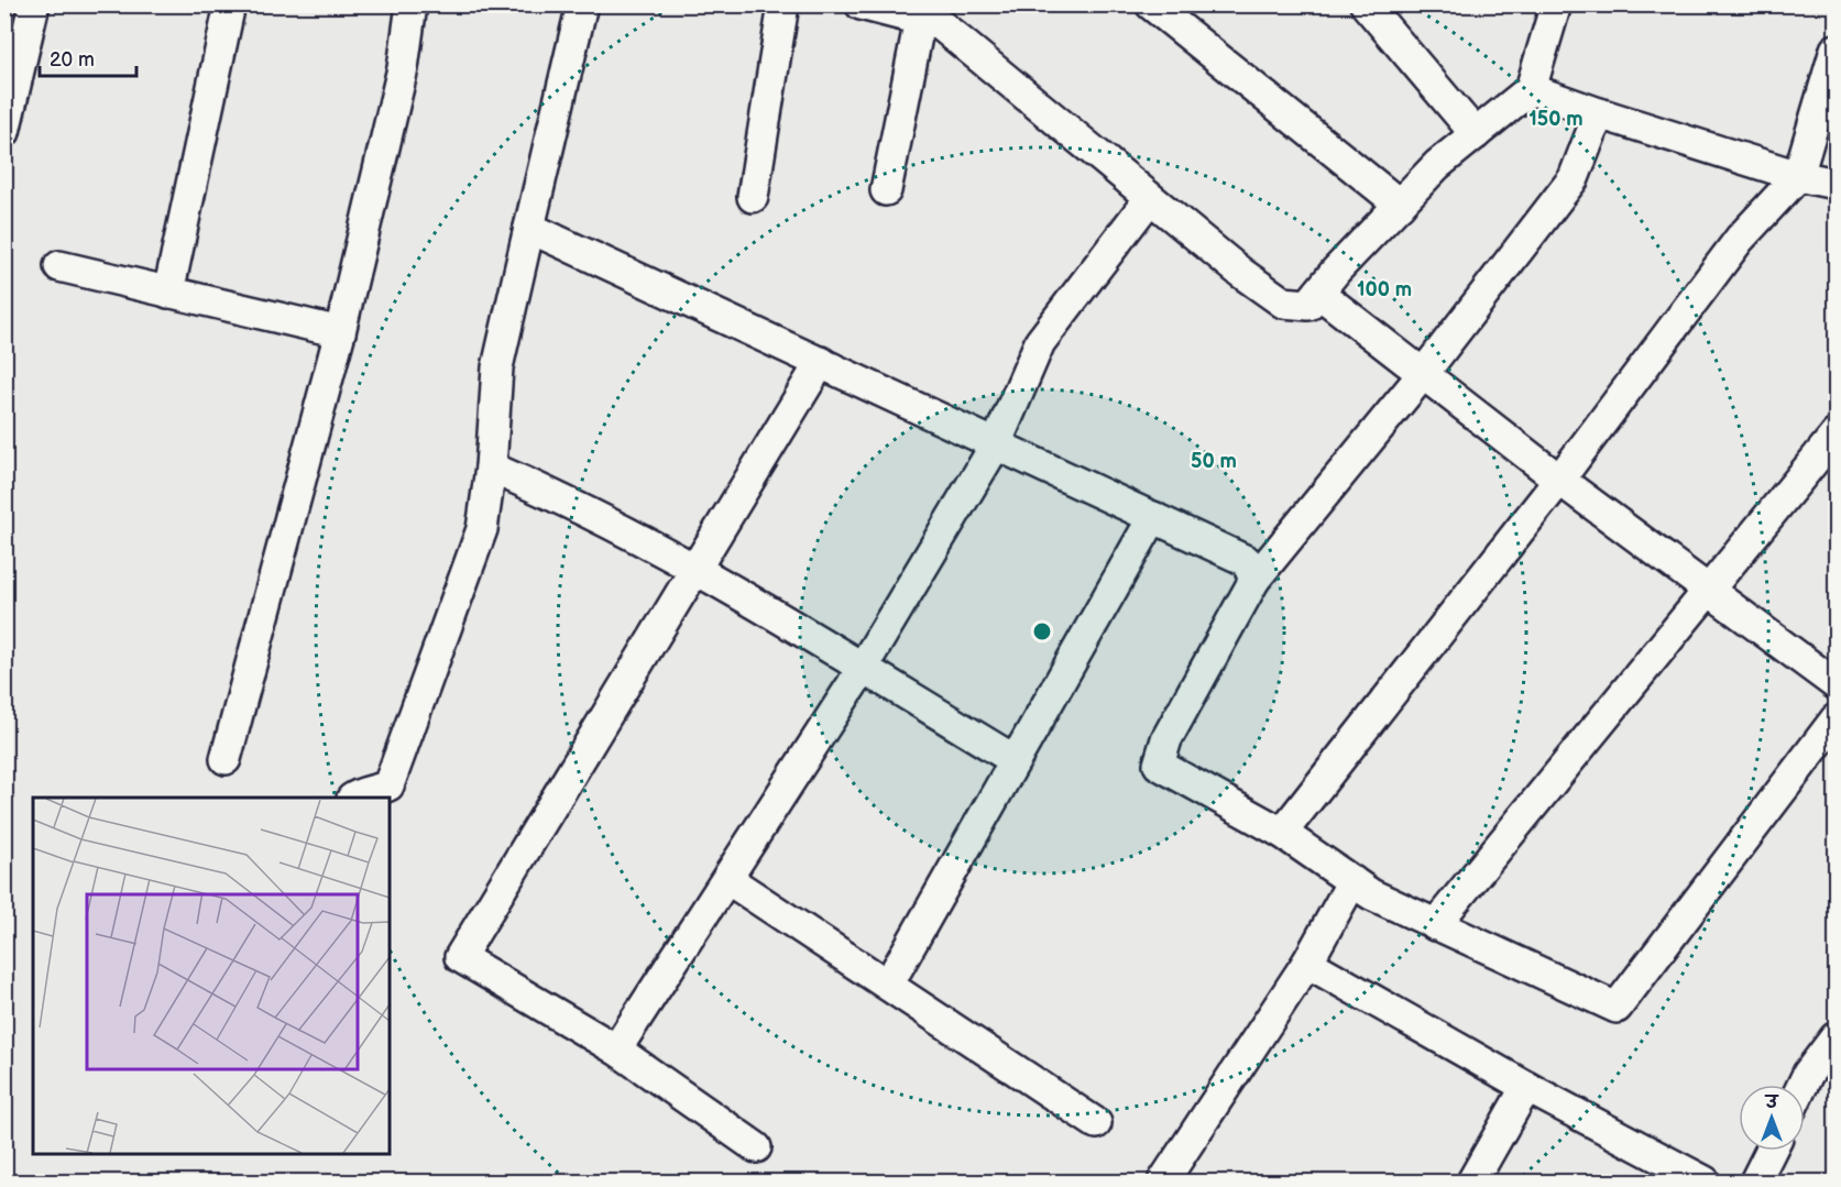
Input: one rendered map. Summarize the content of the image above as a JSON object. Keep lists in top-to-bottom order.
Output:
{
  "scale_bar": "20 m",
  "north": "top",
  "rings": ["150 m", "100 m", "50 m"]
}
